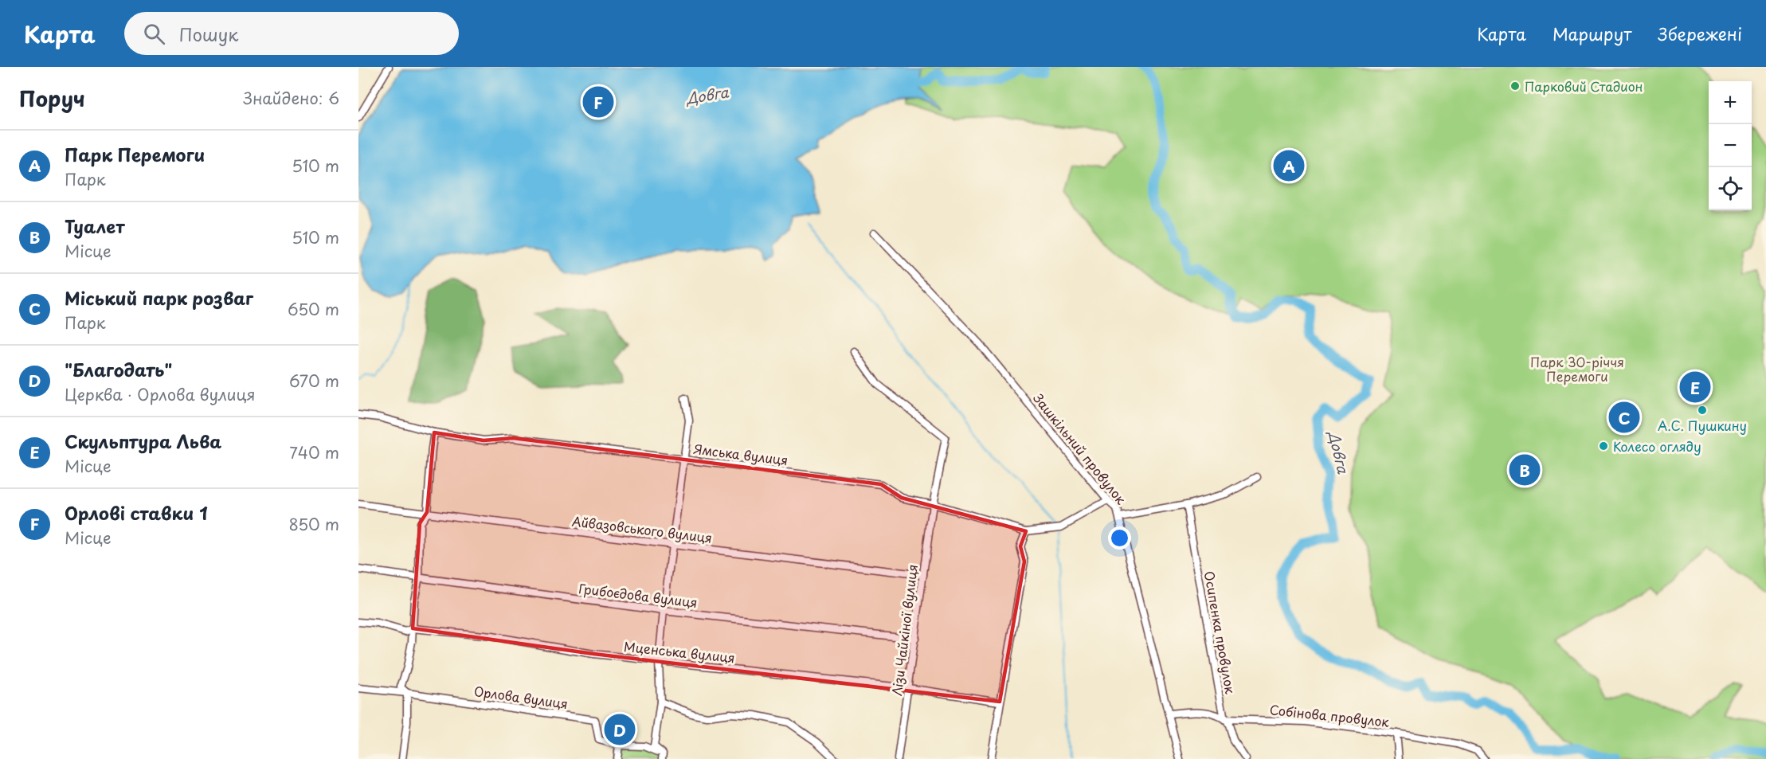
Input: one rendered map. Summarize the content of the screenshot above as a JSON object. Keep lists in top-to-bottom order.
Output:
{
  "streets": {
    "street": [
      "Зашкільний провулок",
      "Ямська вулиця",
      "Айвазовського вулиця",
      "Грибоєдова вулиця",
      "Лізи Чайкіної вулиця",
      "Осипенка провулок",
      "Мценська вулиця",
      "Орлова вулиця",
      "Собінова провулок"
    ]
  },
  "crossings": [
    ["Зашкільний провулок", "Ямська вулиця"],
    ["Зашкільний провулок", "Собінова провулок"],
    ["Ямська вулиця", "Лізи Чайкіної вулиця"],
    ["Айвазовського вулиця", "Лізи Чайкіної вулиця"],
    ["Грибоєдова вулиця", "Лізи Чайкіної вулиця"],
    ["Лізи Чайкіної вулиця", "Мценська вулиця"],
    ["Осипенка провулок", "Собінова провулок"]
  ],
  "water": ["Довга"],
  "parks": ["Парк 30-річчя Перемоги"],
  "places": ["Парковий Стадион", "А.С. Пушкину", "Колесо огляду"],
  "page": {
    "header": "Карта",
    "search": "Пошук",
    "nav": ["Карта", "Маршрут", "Збережені"],
    "heading": ["Поруч", "Знайдено: 6"],
    "map_buttons": ["+", "−"],
    "pins": [
      "F",
      "A",
      "E",
      "C",
      "B",
      "D"
    ],
    "list": [
      {
        "mark": "A",
        "name": "Парк Перемоги",
        "note": "Парк",
        "value": "510 m"
      },
      {
        "mark": "B",
        "name": "Туалет",
        "note": "Місце",
        "value": "510 m"
      },
      {
        "mark": "C",
        "name": "Міський парк розваг",
        "note": "Парк",
        "value": "650 m"
      },
      {
        "mark": "D",
        "name": "\"Благодать\"",
        "note": "Церква · Орлова вулиця",
        "value": "670 m"
      },
      {
        "mark": "E",
        "name": "Скульптура Льва",
        "note": "Місце",
        "value": "740 m"
      },
      {
        "mark": "F",
        "name": "Орлові ставки 1",
        "note": "Місце",
        "value": "850 m"
      }
    ]
  }
}
